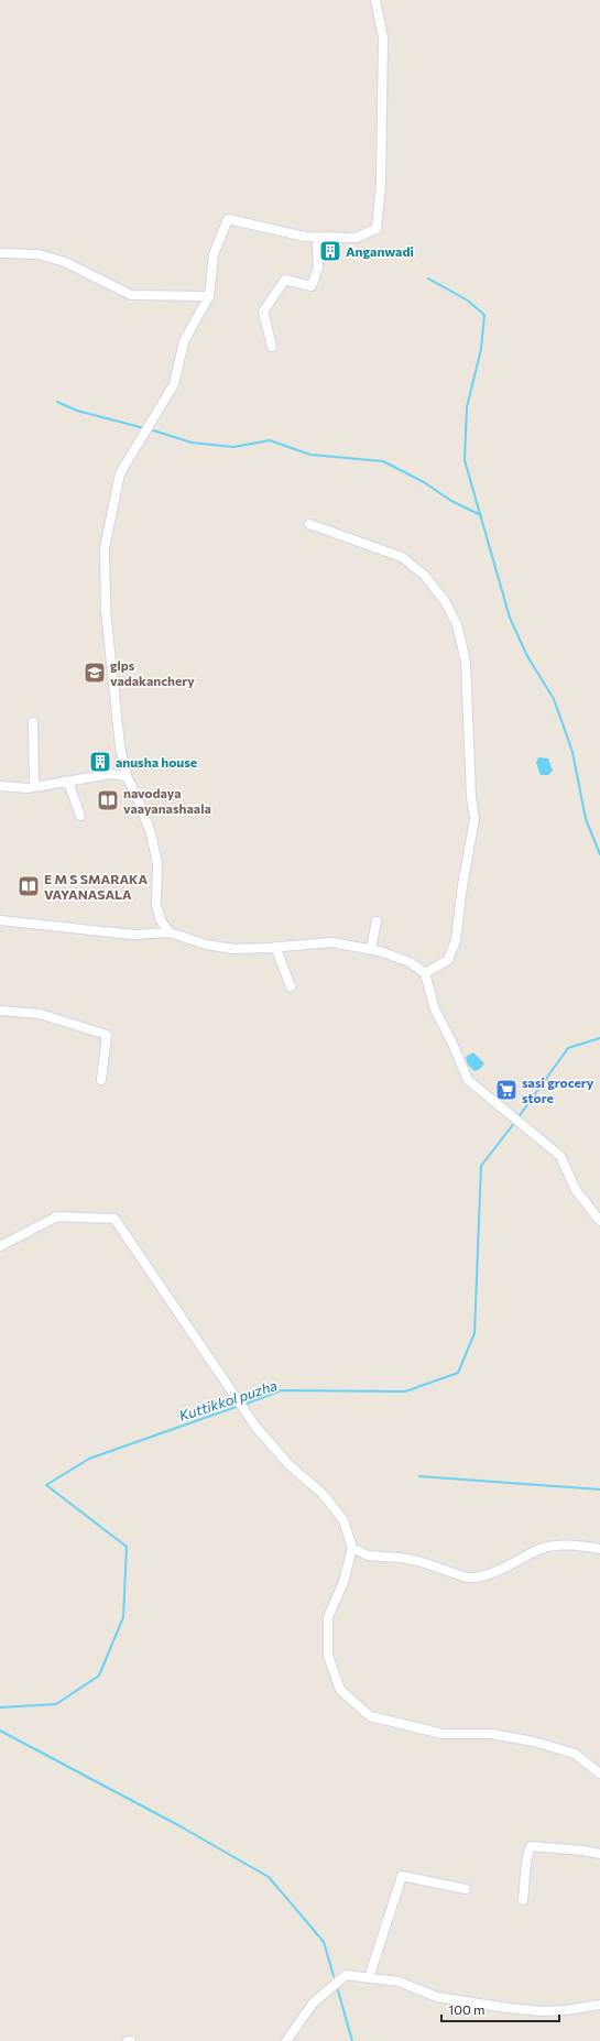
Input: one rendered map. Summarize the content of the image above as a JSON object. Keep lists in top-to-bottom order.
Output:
{
  "water": ["Kuttikkol puzha"],
  "places": {
    "building": ["Anganwadi", "anusha house"],
    "school or university": ["glps vadakanchery"],
    "library": ["navodaya vaayanashaala", "E M S SMARAKA VAYANASALA"],
    "supermarket": ["sasi grocery store"]
  },
  "scale_bar": "100 m"
}
